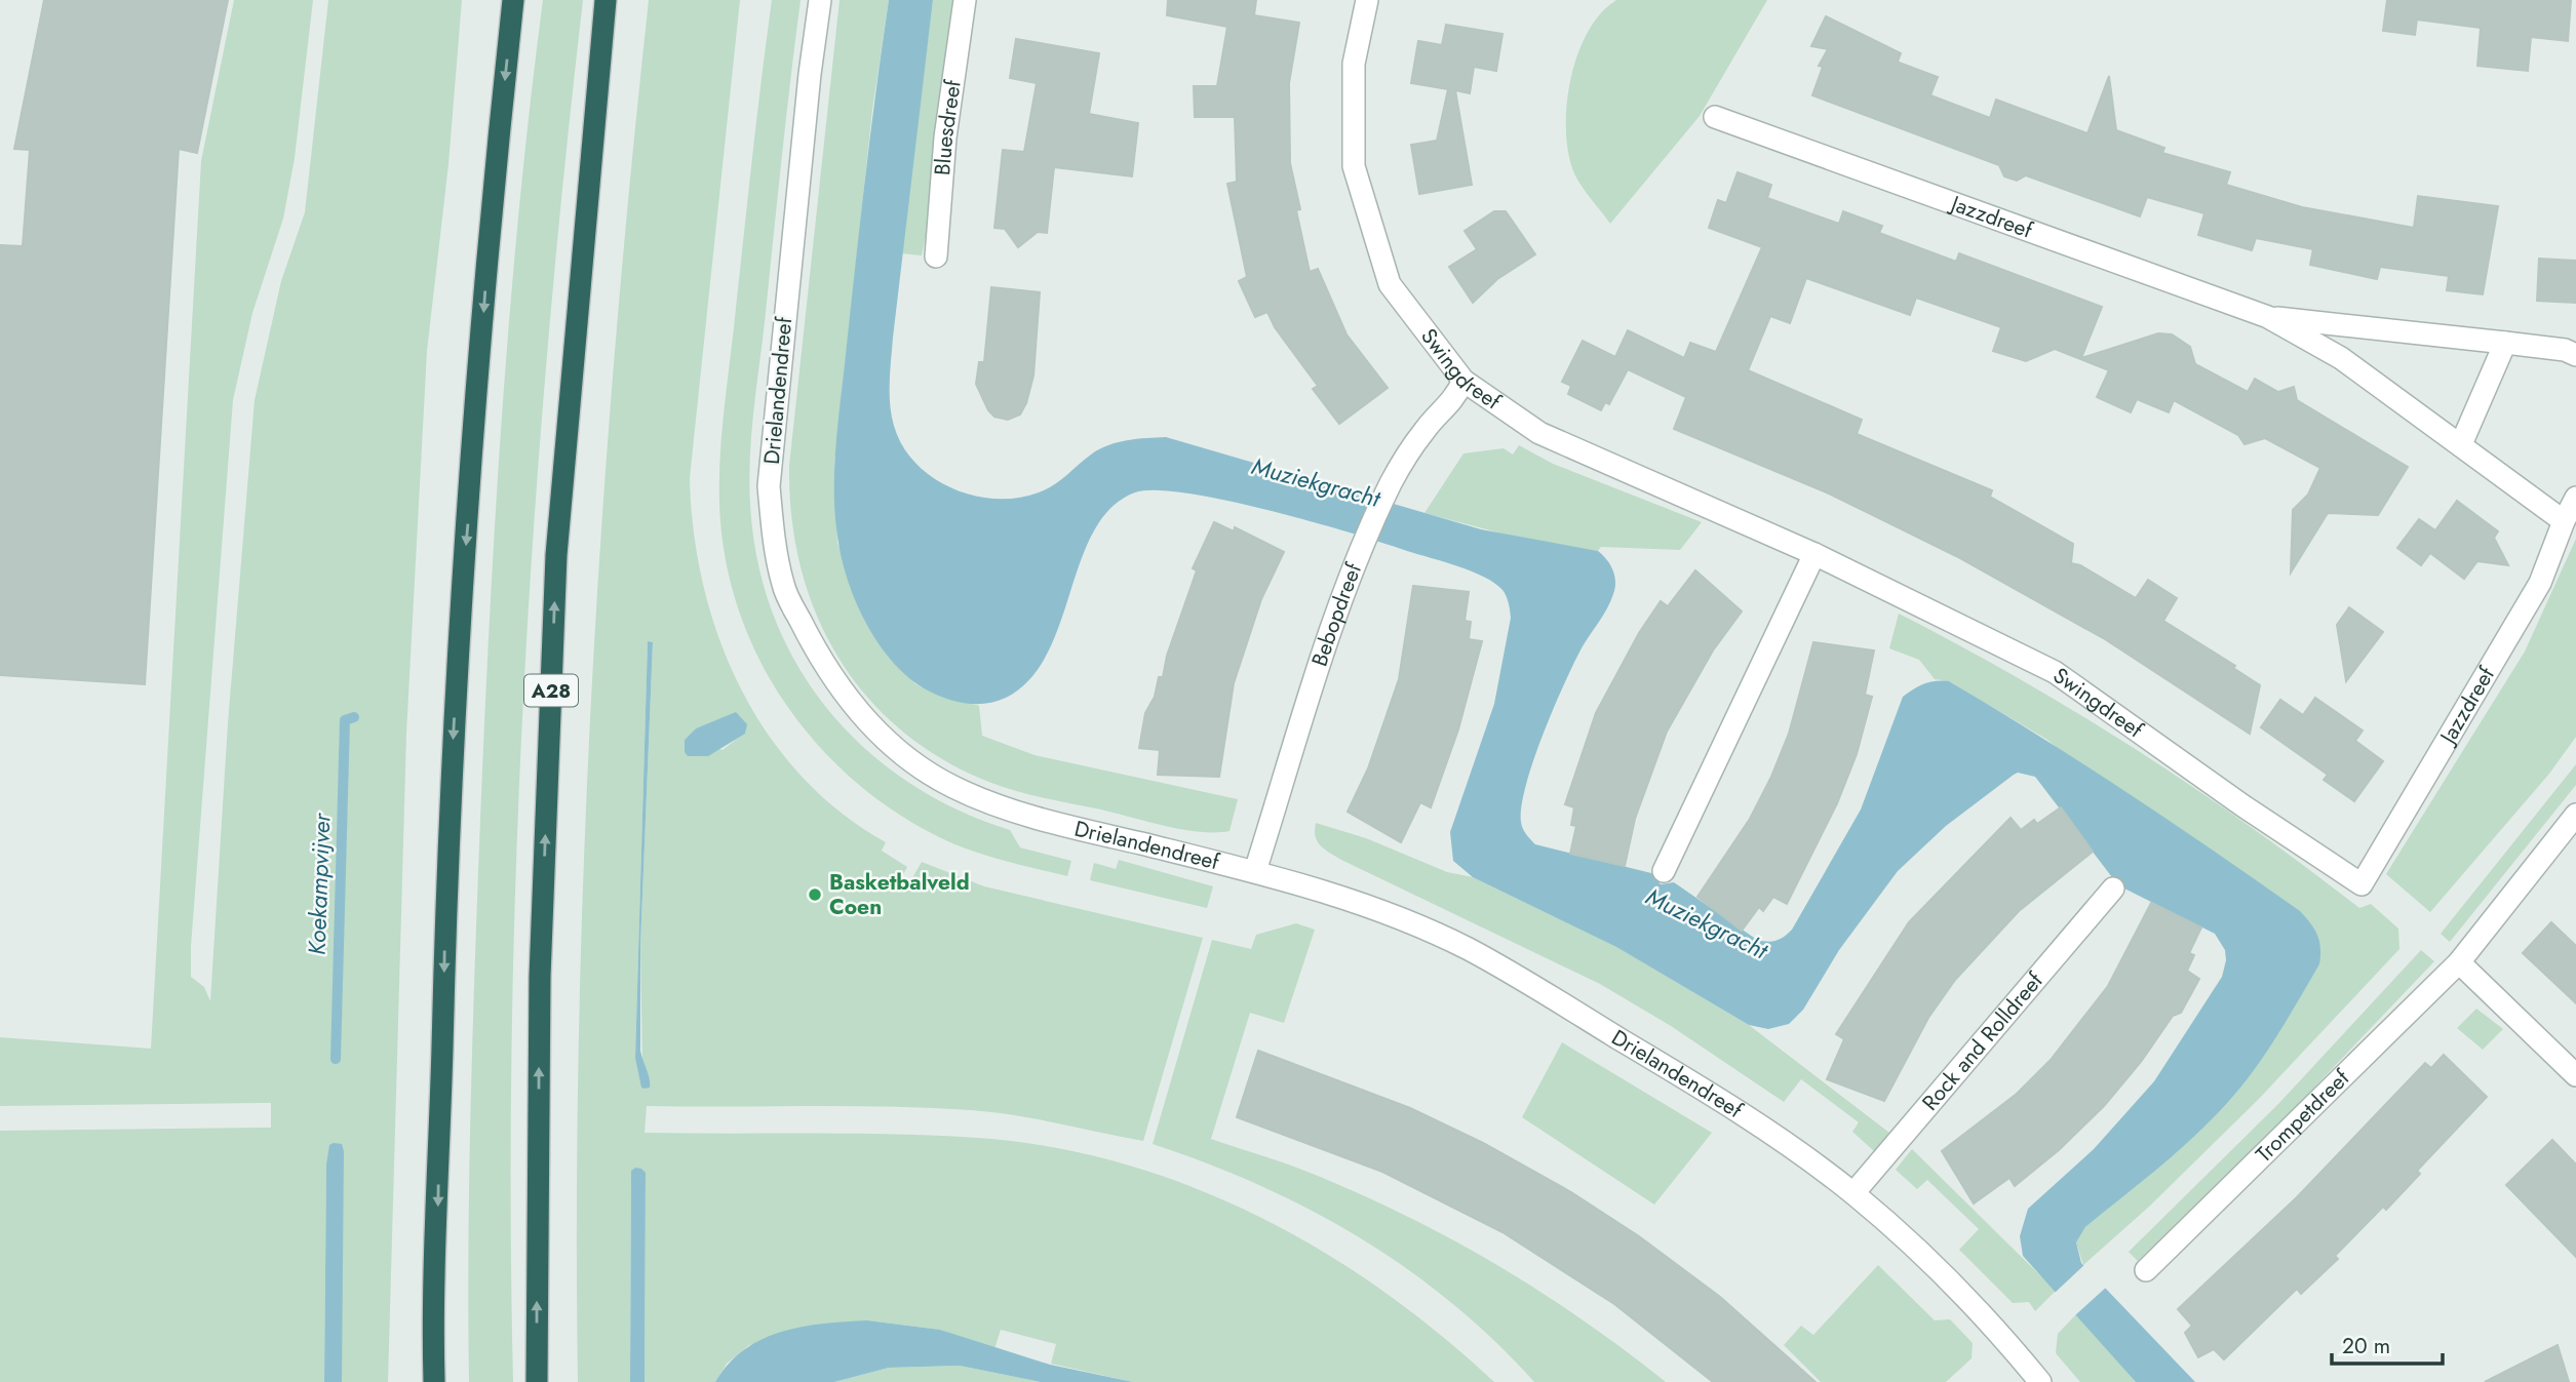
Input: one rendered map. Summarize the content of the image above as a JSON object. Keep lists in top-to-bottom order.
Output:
{
  "streets": {
    "highway": ["A28"],
    "street": [
      "Bluesdreef",
      "Jazzdreef",
      "Swingdreef",
      "Drielandendreef",
      "Bebopdreef",
      "Rock and Rolldreef",
      "Trompetdreef"
    ]
  },
  "crossings": [
    ["Jazzdreef", "Swingdreef"],
    ["Swingdreef", "Bebopdreef"],
    ["Drielandendreef", "Bebopdreef"],
    ["Drielandendreef", "Rock and Rolldreef"]
  ],
  "water": ["Muziekgracht", "Koekampvijver"],
  "places": ["Basketbalveld Coen"],
  "scale_bar": "20 m"
}
